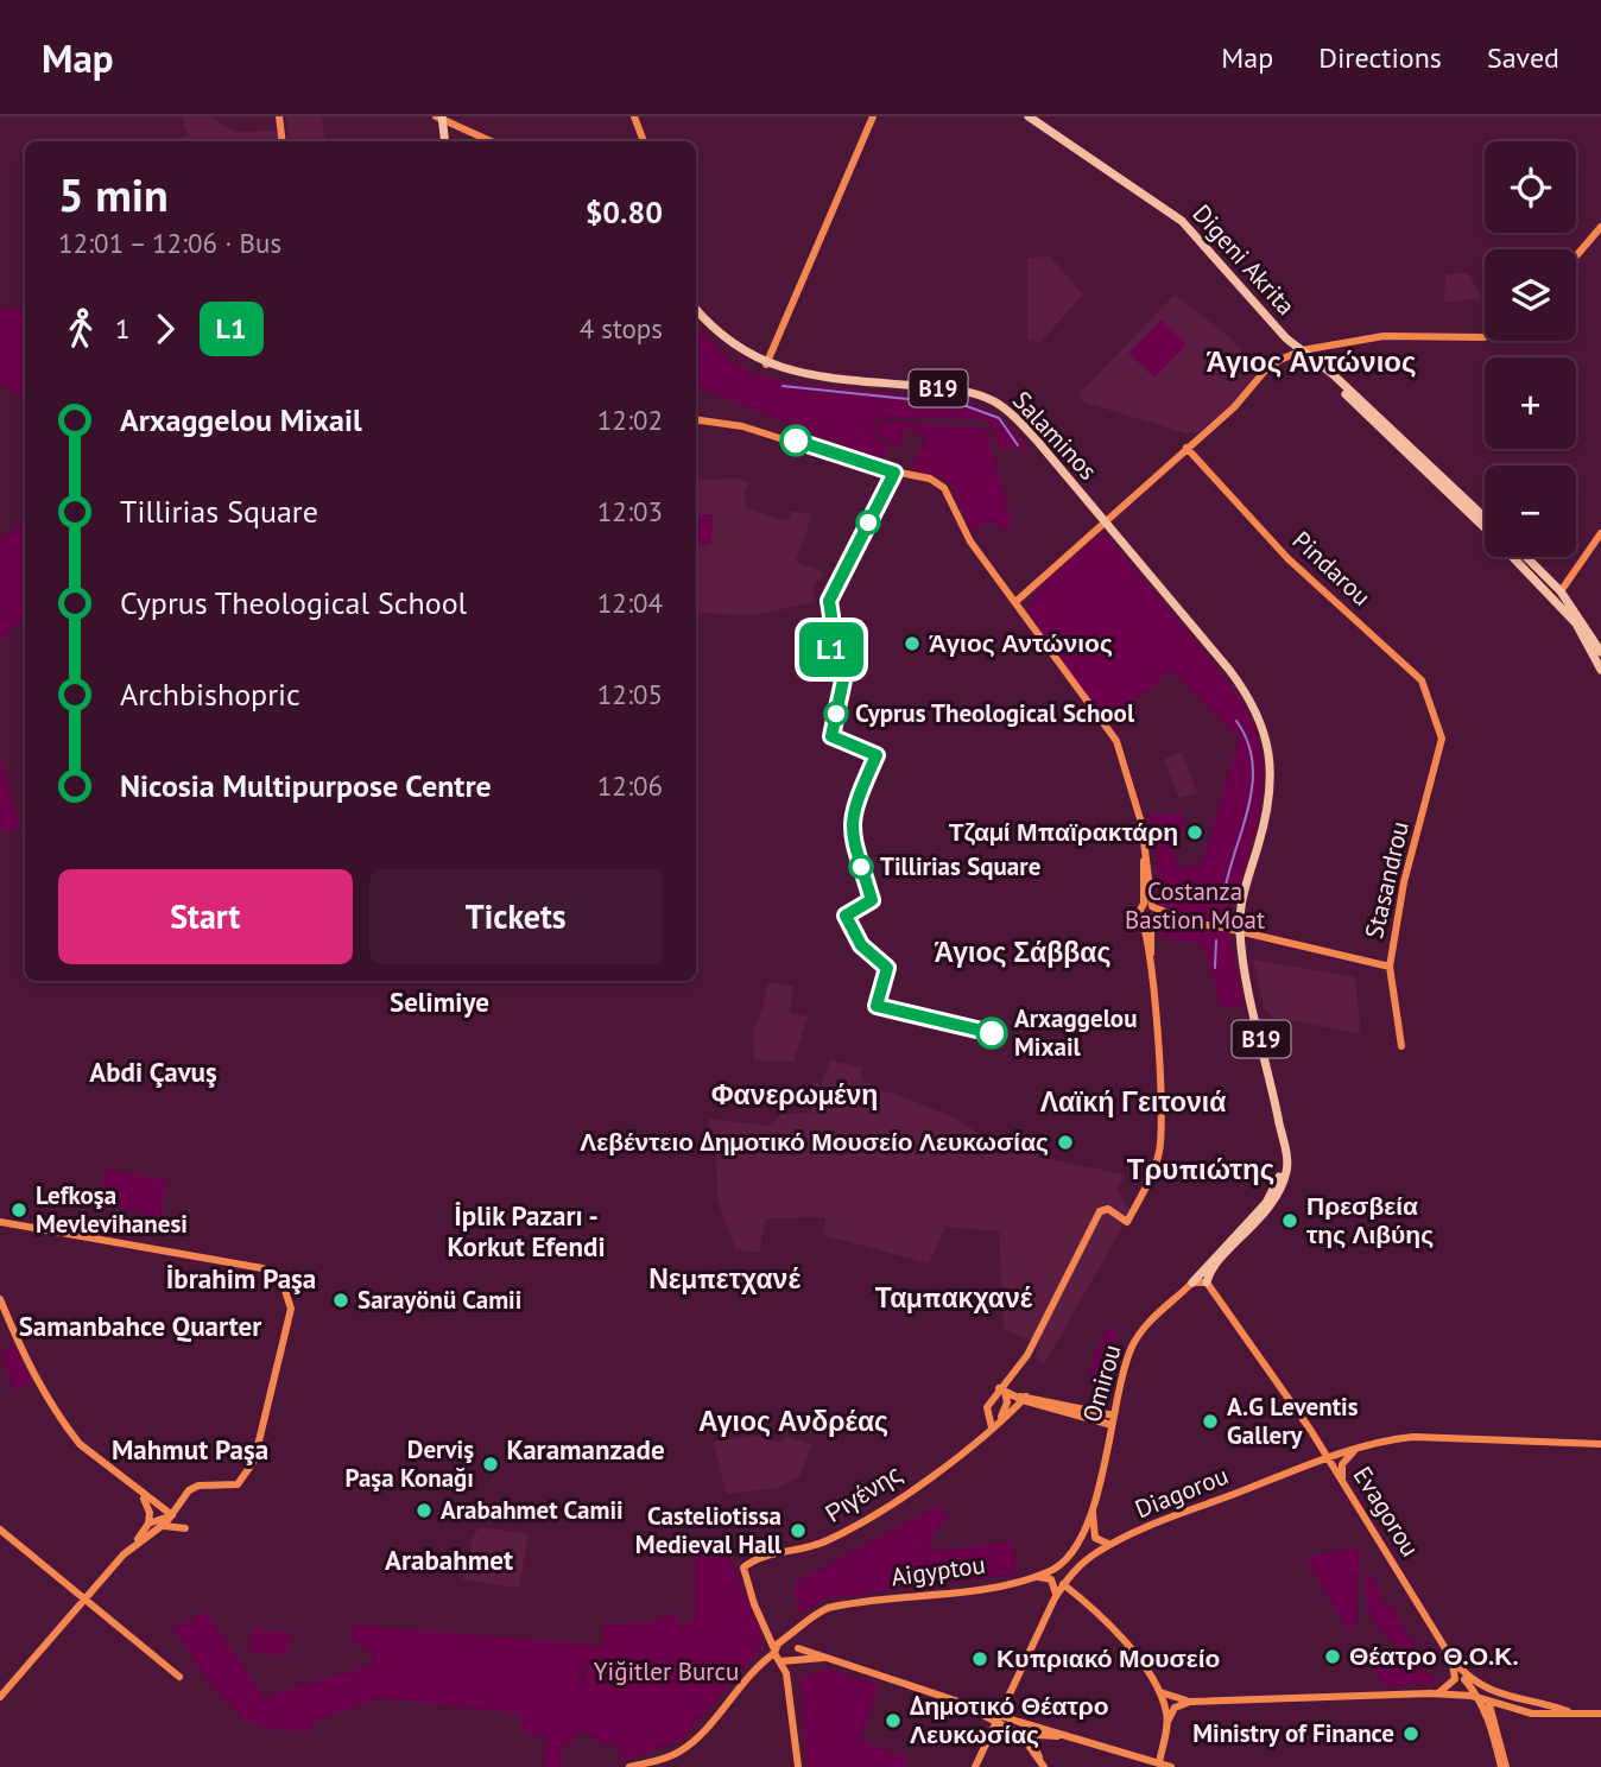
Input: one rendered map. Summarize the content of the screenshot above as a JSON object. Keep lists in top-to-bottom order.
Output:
{
  "streets": {
    "main road": ["Digeni Akrita", "B19", "Salaminos"],
    "street": [
      "Pindarou",
      "Stasandrou",
      "Omirou",
      "Diagorou",
      "Ριγένης",
      "Evagorou",
      "Aigyptou"
    ]
  },
  "crossings": [
    ["B19", "Salaminos"],
    ["B19", "Omirou"],
    ["B19", "Evagorou"],
    ["Pindarou", "Stasandrou"],
    ["Omirou", "Aigyptou"],
    ["Diagorou", "Evagorou"]
  ],
  "districts": [
    "Άγιος Αντώνιος",
    "Άγιος Σάββας",
    "Selimiye",
    "Abdi Çavuş",
    "Φανερωμένη",
    "Λαϊκή Γειτονιά",
    "Τρυπιώτης",
    "İplik Pazarı - Korkut Efendi",
    "İbrahim Paşa",
    "Νεμπετχανέ",
    "Ταμπακχανέ",
    "Samanbahce Quarter",
    "Αγιος Ανδρέας",
    "Mahmut Paşa",
    "Karamanzade",
    "Arabahmet"
  ],
  "parks": ["Costanza Bastion Moat", "Yiğitler Burcu"],
  "places": [
    "Άγιος Αντώνιος",
    "Cyprus Theological School",
    "Τζαμί Μπαϊρακτάρη",
    "Tillirias Square",
    "Arxaggelou Mixail",
    "Λεβέντειο Δημοτικό Μουσείο Λευκωσίας",
    "Lefkoşa Mevlevihanesi",
    "Πρεσβεία της Λιβύης",
    "Sarayönü Camii",
    "A.G Leventis Gallery",
    "Derviş Paşa Konağı",
    "Arabahmet Camii",
    "Casteliotissa Medieval Hall",
    "Θέατρο Θ.Ο.Κ.",
    "Κυπριακό Μουσείο",
    "Δημοτικό Θέατρο Λευκωσίας",
    "Ministry of Finance"
  ],
  "lines": ["bus line L1"],
  "page": {
    "header": "Map",
    "nav": ["Map", "Directions", "Saved"],
    "on_map": "L1",
    "map_buttons": ["+", "−"],
    "heading": ["5 min", "12:01 – 12:06 · Bus", "$0.80"],
    "legs": ["1", "L1", "4 stops"],
    "list": [
      {
        "name": "Arxaggelou Mixail",
        "value": "12:02"
      },
      {
        "name": "Tillirias Square",
        "value": "12:03"
      },
      {
        "name": "Cyprus Theological School",
        "value": "12:04"
      },
      {
        "name": "Archbishopric",
        "value": "12:05"
      },
      {
        "name": "Nicosia Multipurpose Centre",
        "value": "12:06"
      }
    ],
    "buttons": ["Start", "Tickets"]
  }
}
